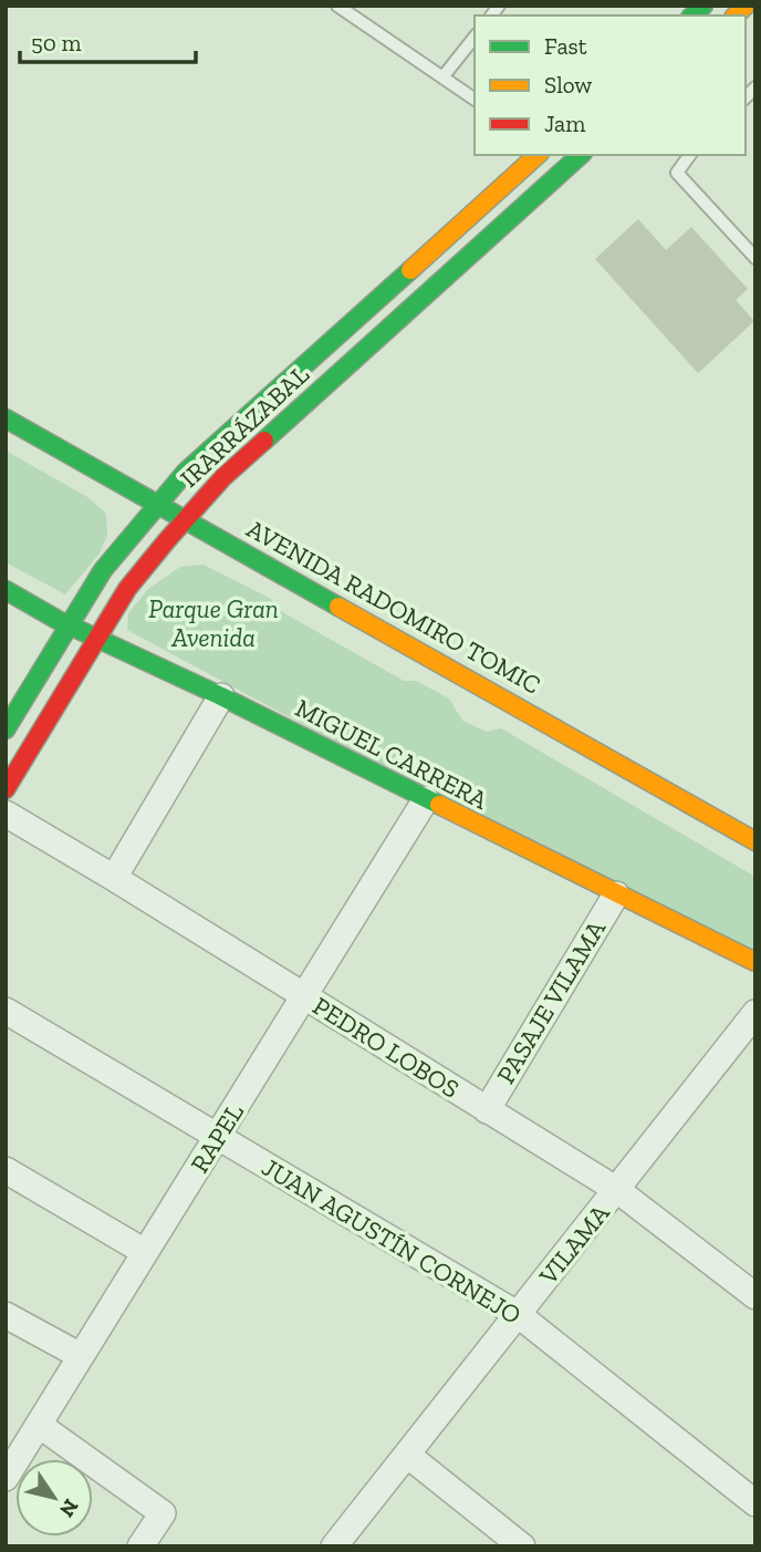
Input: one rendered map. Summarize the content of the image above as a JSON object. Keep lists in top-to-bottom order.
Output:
{
  "streets": {
    "main road": ["IRARRÁZABAL", "AVENIDA RADOMIRO TOMIC", "MIGUEL CARRERA"],
    "street": [
      "PASAJE VILAMA",
      "PEDRO LOBOS",
      "RAPEL",
      "JUAN AGUSTÍN CORNEJO",
      "VILAMA"
    ]
  },
  "crossings": [
    ["IRARRÁZABAL", "AVENIDA RADOMIRO TOMIC"],
    ["IRARRÁZABAL", "MIGUEL CARRERA"],
    ["MIGUEL CARRERA", "PASAJE VILAMA"],
    ["MIGUEL CARRERA", "RAPEL"],
    ["PASAJE VILAMA", "PEDRO LOBOS"],
    ["PEDRO LOBOS", "RAPEL"],
    ["PEDRO LOBOS", "VILAMA"],
    ["RAPEL", "JUAN AGUSTÍN CORNEJO"],
    ["JUAN AGUSTÍN CORNEJO", "VILAMA"]
  ],
  "parks": ["Parque Gran Avenida"],
  "legend": ["Fast", "Slow", "Jam"],
  "scale_bar": "50 m",
  "north": "bottom right"
}
